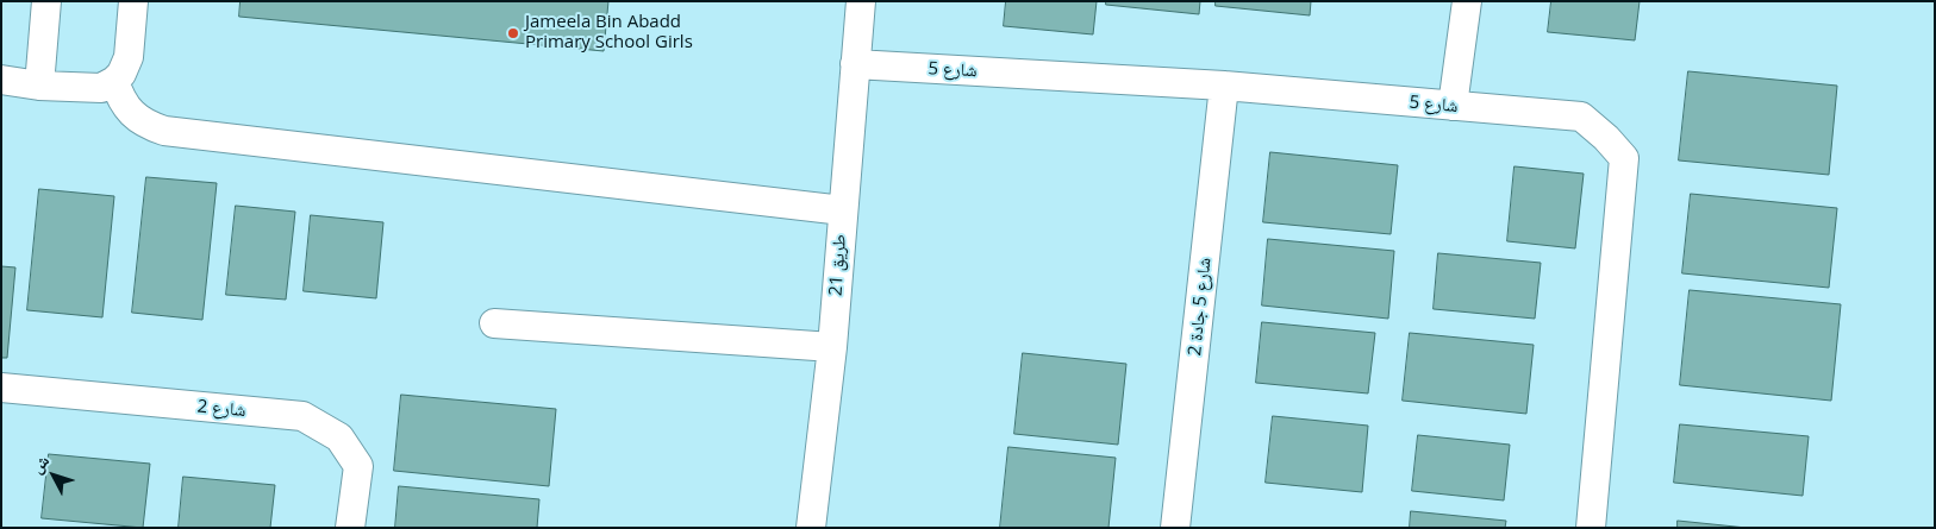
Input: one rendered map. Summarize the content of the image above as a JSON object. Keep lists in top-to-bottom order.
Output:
{
  "streets": {
    "street": [
      "شارع 5",
      "طريق 21",
      "شارع 5 جادة 2",
      "شارع 2"
    ]
  },
  "crossings": [
    ["شارع 5", "طريق 21"],
    ["شارع 5", "شارع 5 جادة 2"]
  ],
  "places": ["Jameela Bin Abadd Primary School Girls"],
  "north": "top left"
}
